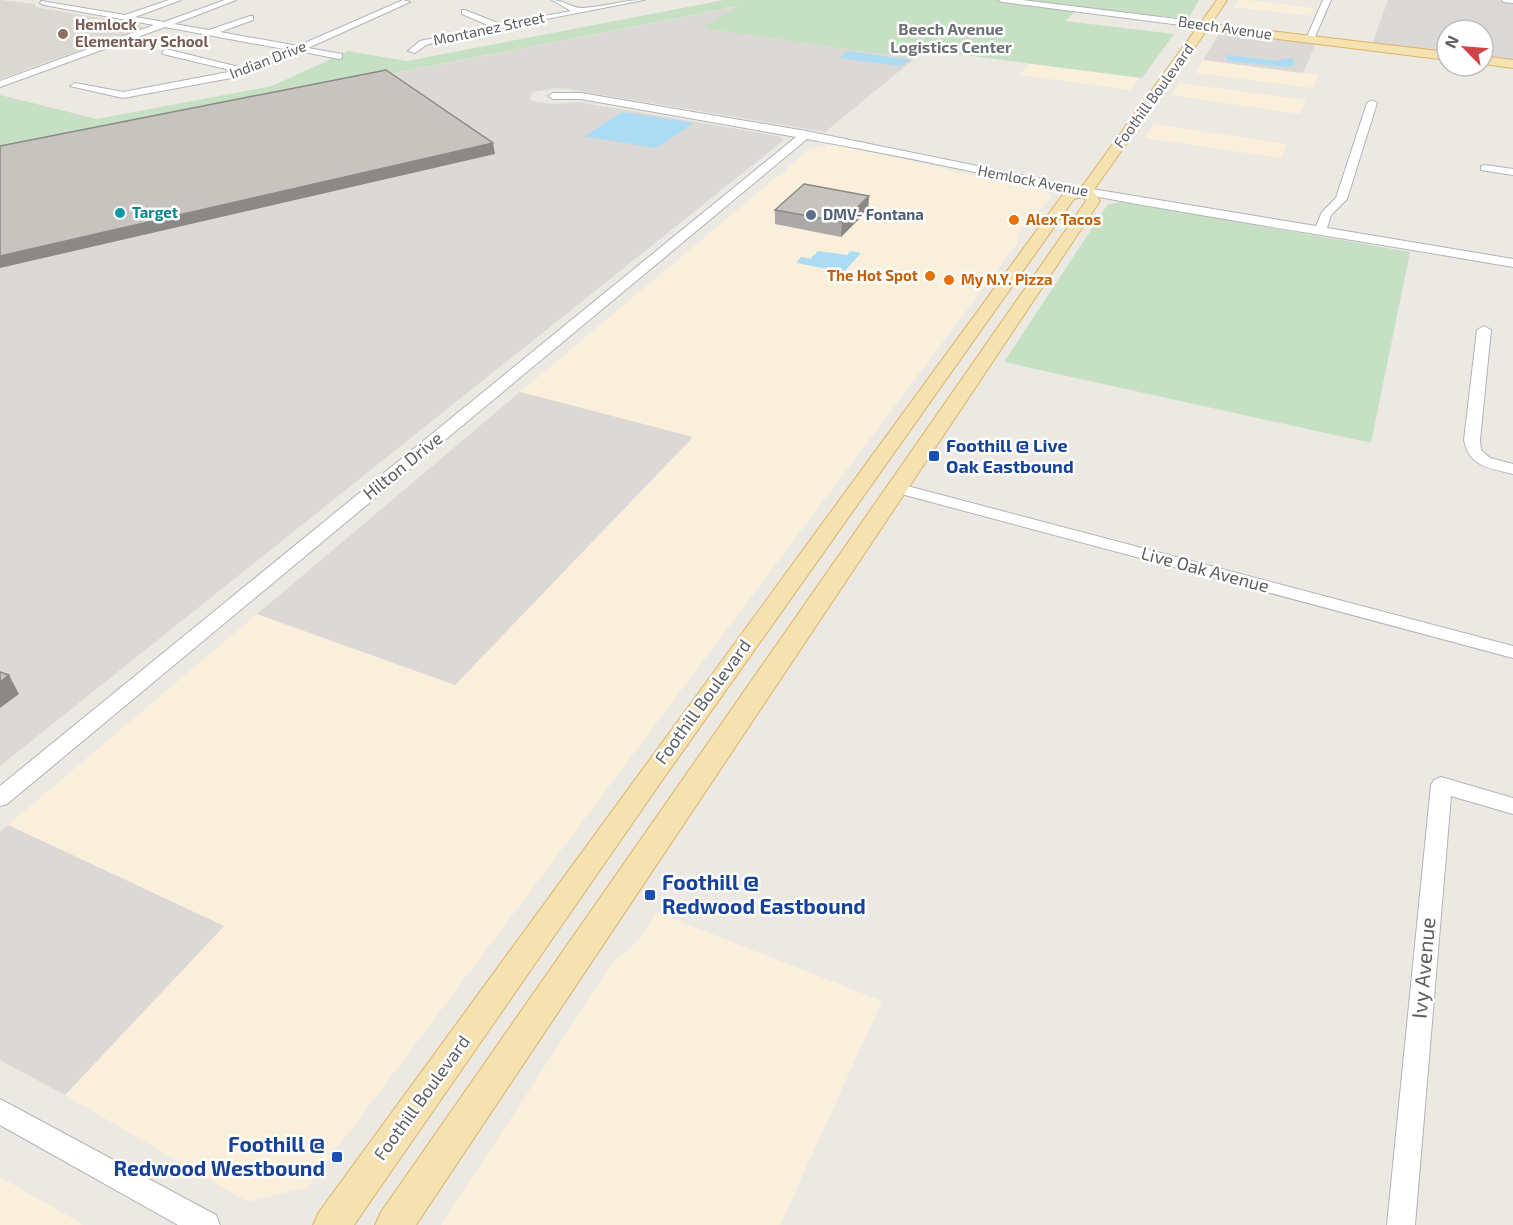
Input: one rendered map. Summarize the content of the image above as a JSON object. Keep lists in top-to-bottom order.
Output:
{
  "streets": {
    "main road": ["Beech Avenue", "Foothill Boulevard"],
    "street": [
      "Montanez Street",
      "Indian Drive",
      "Hemlock Avenue",
      "Hilton Drive",
      "Live Oak Avenue",
      "Ivy Avenue"
    ]
  },
  "crossings": [
    ["Beech Avenue", "Foothill Boulevard"],
    ["Foothill Boulevard", "Hemlock Avenue"],
    ["Foothill Boulevard", "Live Oak Avenue"],
    ["Hemlock Avenue", "Hilton Drive"]
  ],
  "districts": ["Beech Avenue Logistics Center"],
  "places": {
    "other": [
      "Hemlock Elementary School",
      "Target",
      "DMV- Fontana",
      "Alex Tacos",
      "The Hot Spot",
      "My N.Y. Pizza"
    ],
    "transit": ["Foothill @ Live Oak Eastbound", "Foothill @ Redwood Eastbound", "Foothill @ Redwood Westbound"]
  },
  "north": "top left"
}
